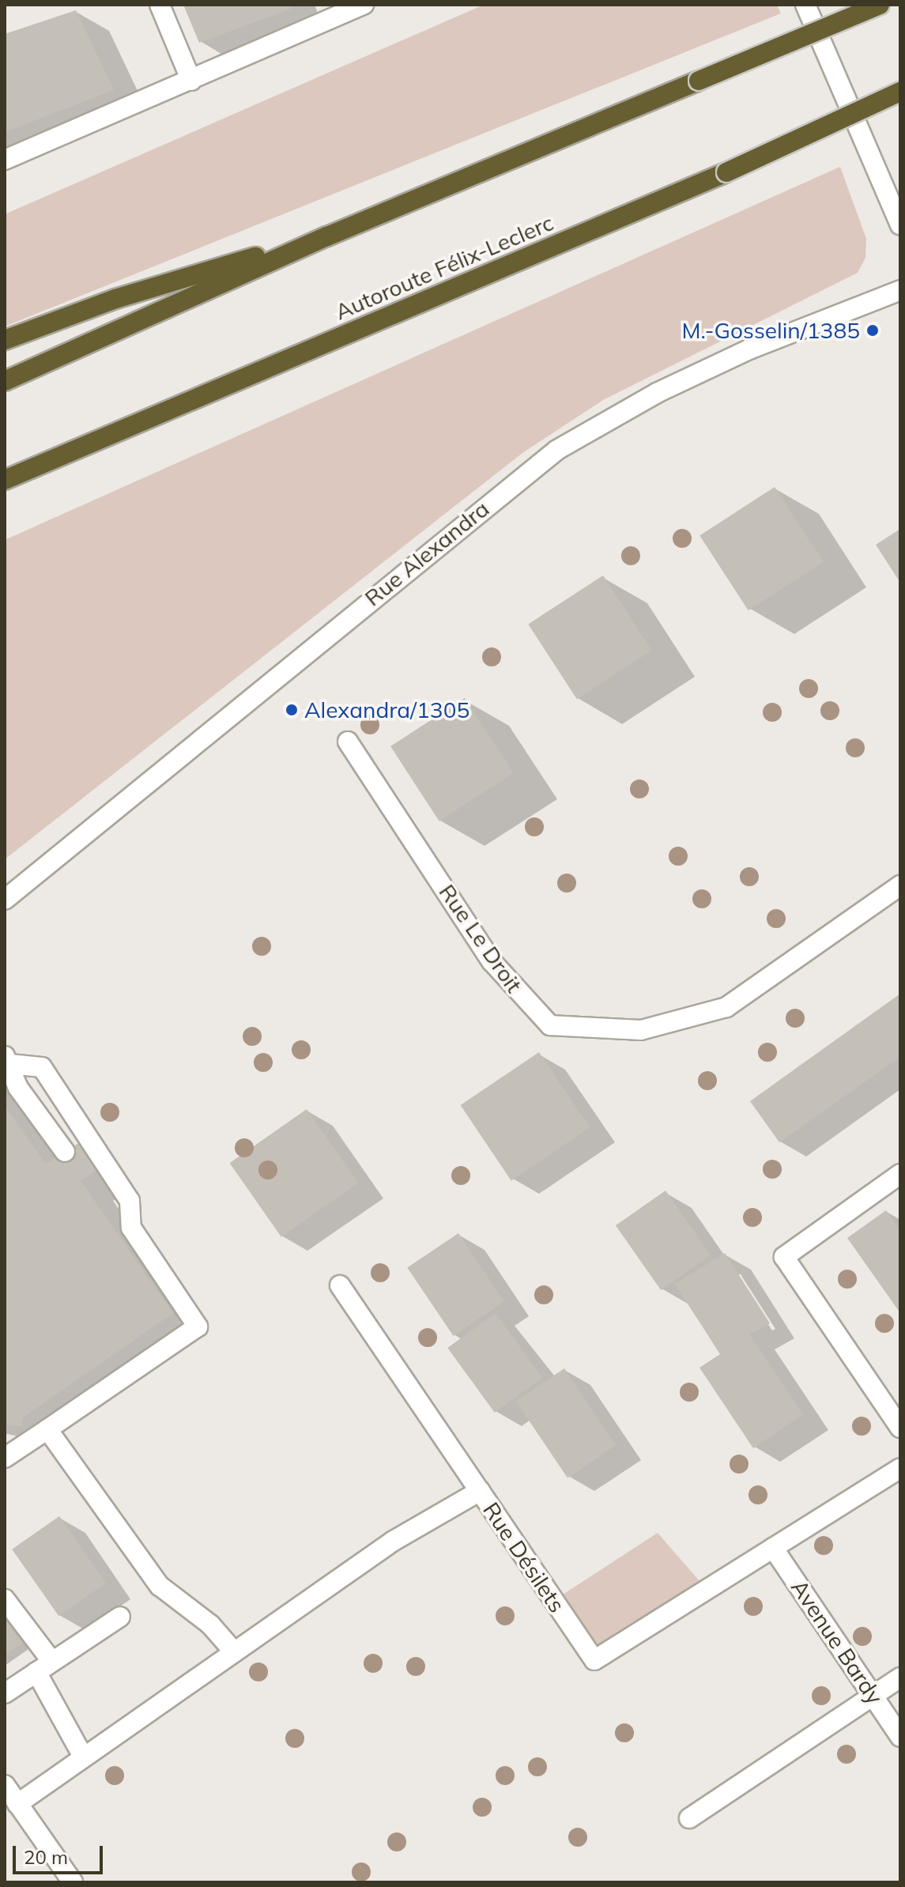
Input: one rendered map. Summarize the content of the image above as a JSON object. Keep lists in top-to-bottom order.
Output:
{
  "streets": {
    "highway": ["Autoroute Félix-Leclerc"],
    "street": [
      "Rue Alexandra",
      "Rue Le Droit",
      "Rue Désilets",
      "Avenue Bardy"
    ]
  },
  "crossings": [
    ["Rue Désilets", "Avenue Bardy"]
  ],
  "places": ["M.-Gosselin/1385", "Alexandra/1305"],
  "scale_bar": "20 m"
}
